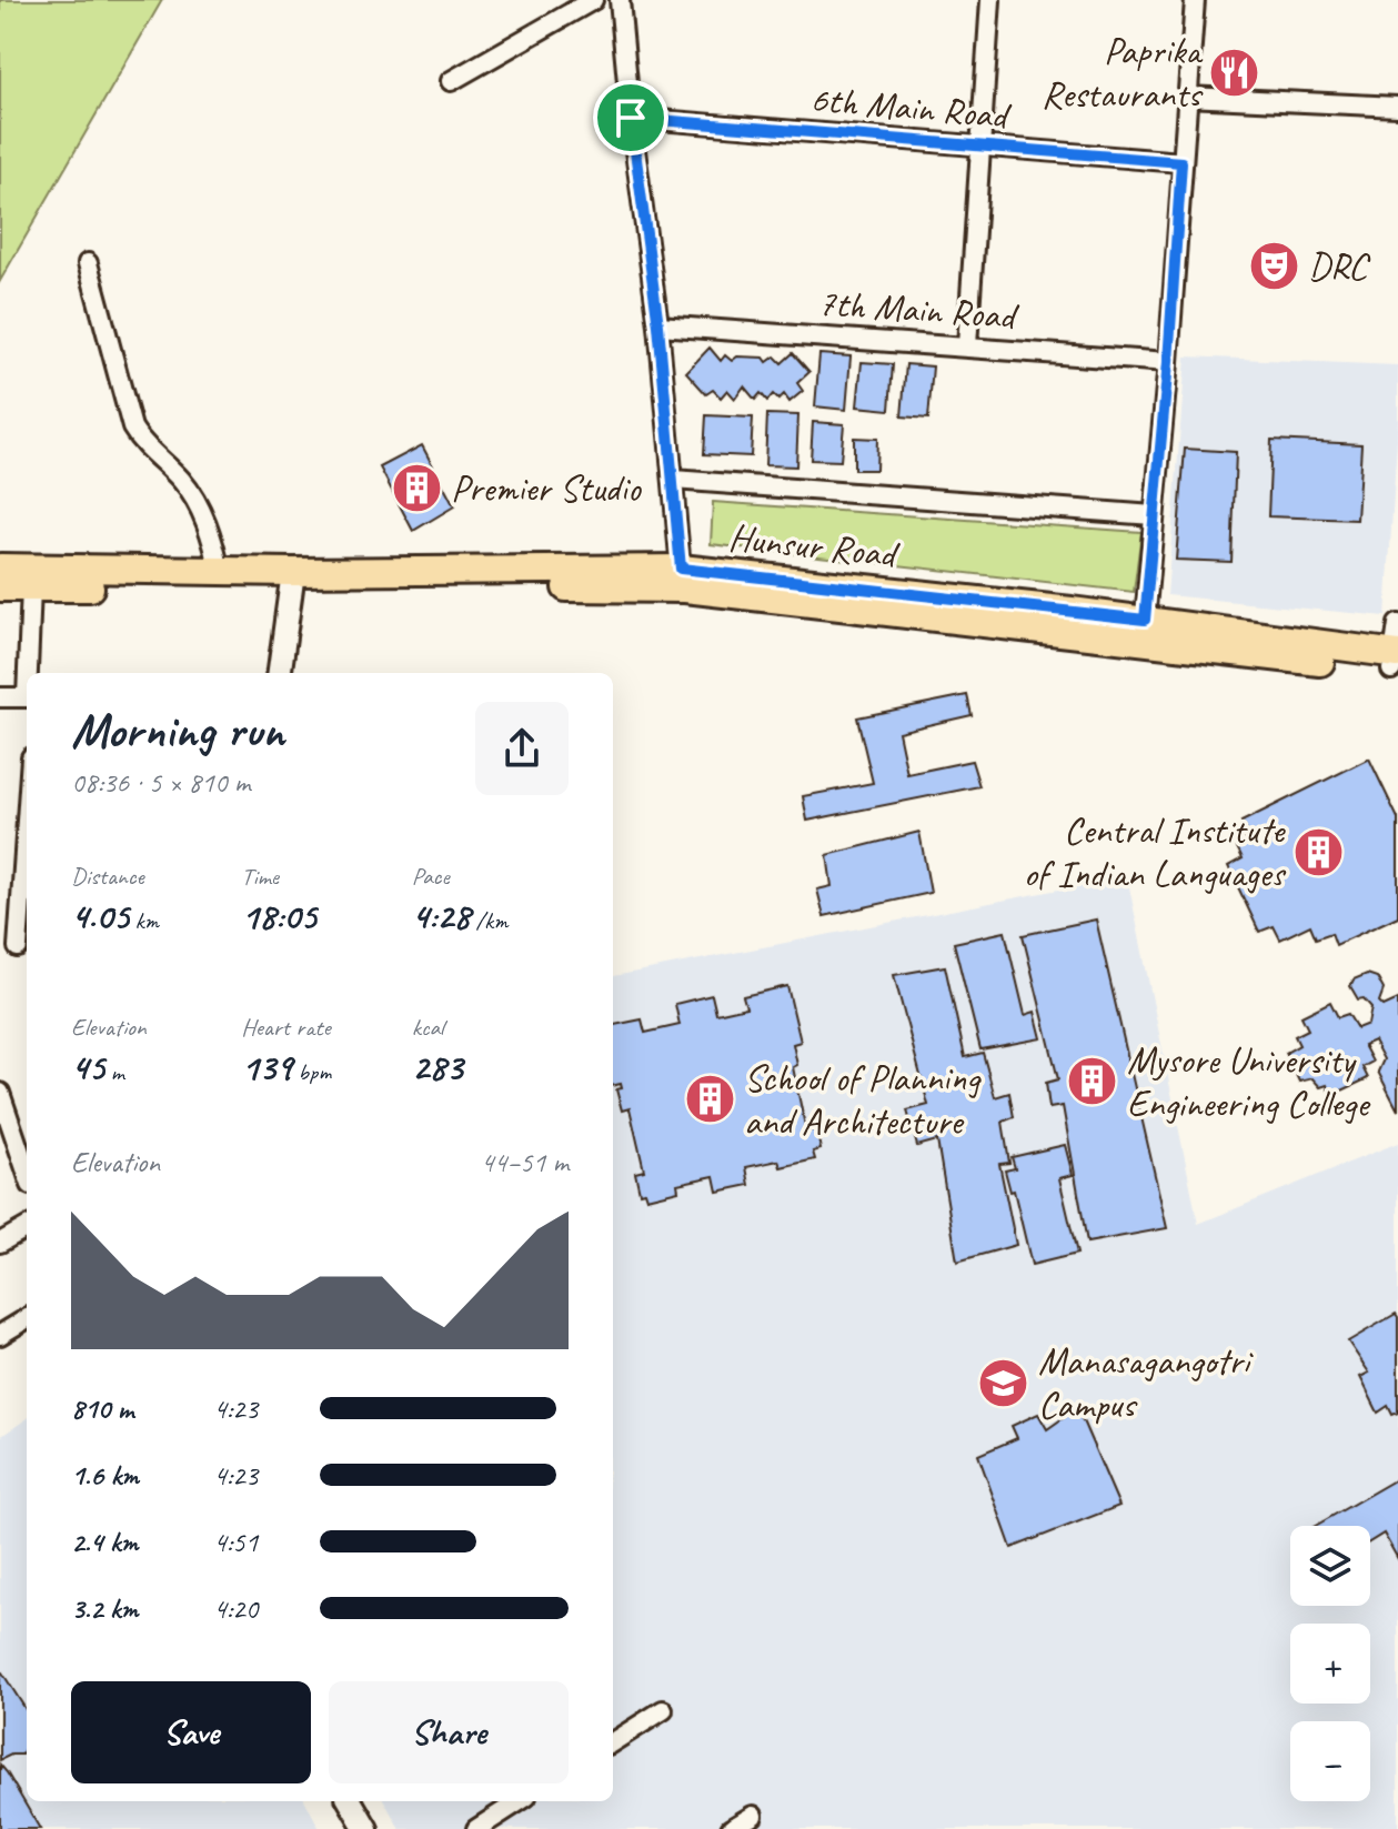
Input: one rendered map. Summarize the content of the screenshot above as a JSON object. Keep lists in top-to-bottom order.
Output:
{
  "streets": {
    "main road": ["Hunsur Road"],
    "street": ["6th Main Road", "7th Main Road"]
  },
  "places": {
    "restaurant": ["Paprika Restaurants"],
    "theatre": ["DRC"],
    "building": [
      "Premier Studio",
      "Central Institute of Indian Languages",
      "Mysore University Engineering College",
      "School of Planning and Architecture"
    ],
    "school or university": ["Manasagangotri Campus"]
  },
  "page": {
    "heading": ["Morning run", "08:36 · 5 × 810 m"],
    "stats": [
      ["Distance", "4.05 km"],
      ["Time", "18:05"],
      ["Pace", "4:28 /km"],
      ["Elevation", "45 m"],
      ["Heart rate", "139 bpm"],
      ["kcal", "283"]
    ],
    "chart": ["Elevation", "44–51 m"],
    "list": [
      {
        "name": "810 m",
        "note": "4:23"
      },
      {
        "name": "1.6 km",
        "note": "4:23"
      },
      {
        "name": "2.4 km",
        "note": "4:51"
      },
      {
        "name": "3.2 km",
        "note": "4:20"
      }
    ],
    "map_buttons": ["+", "−"],
    "buttons": ["Save", "Share"]
  }
}
